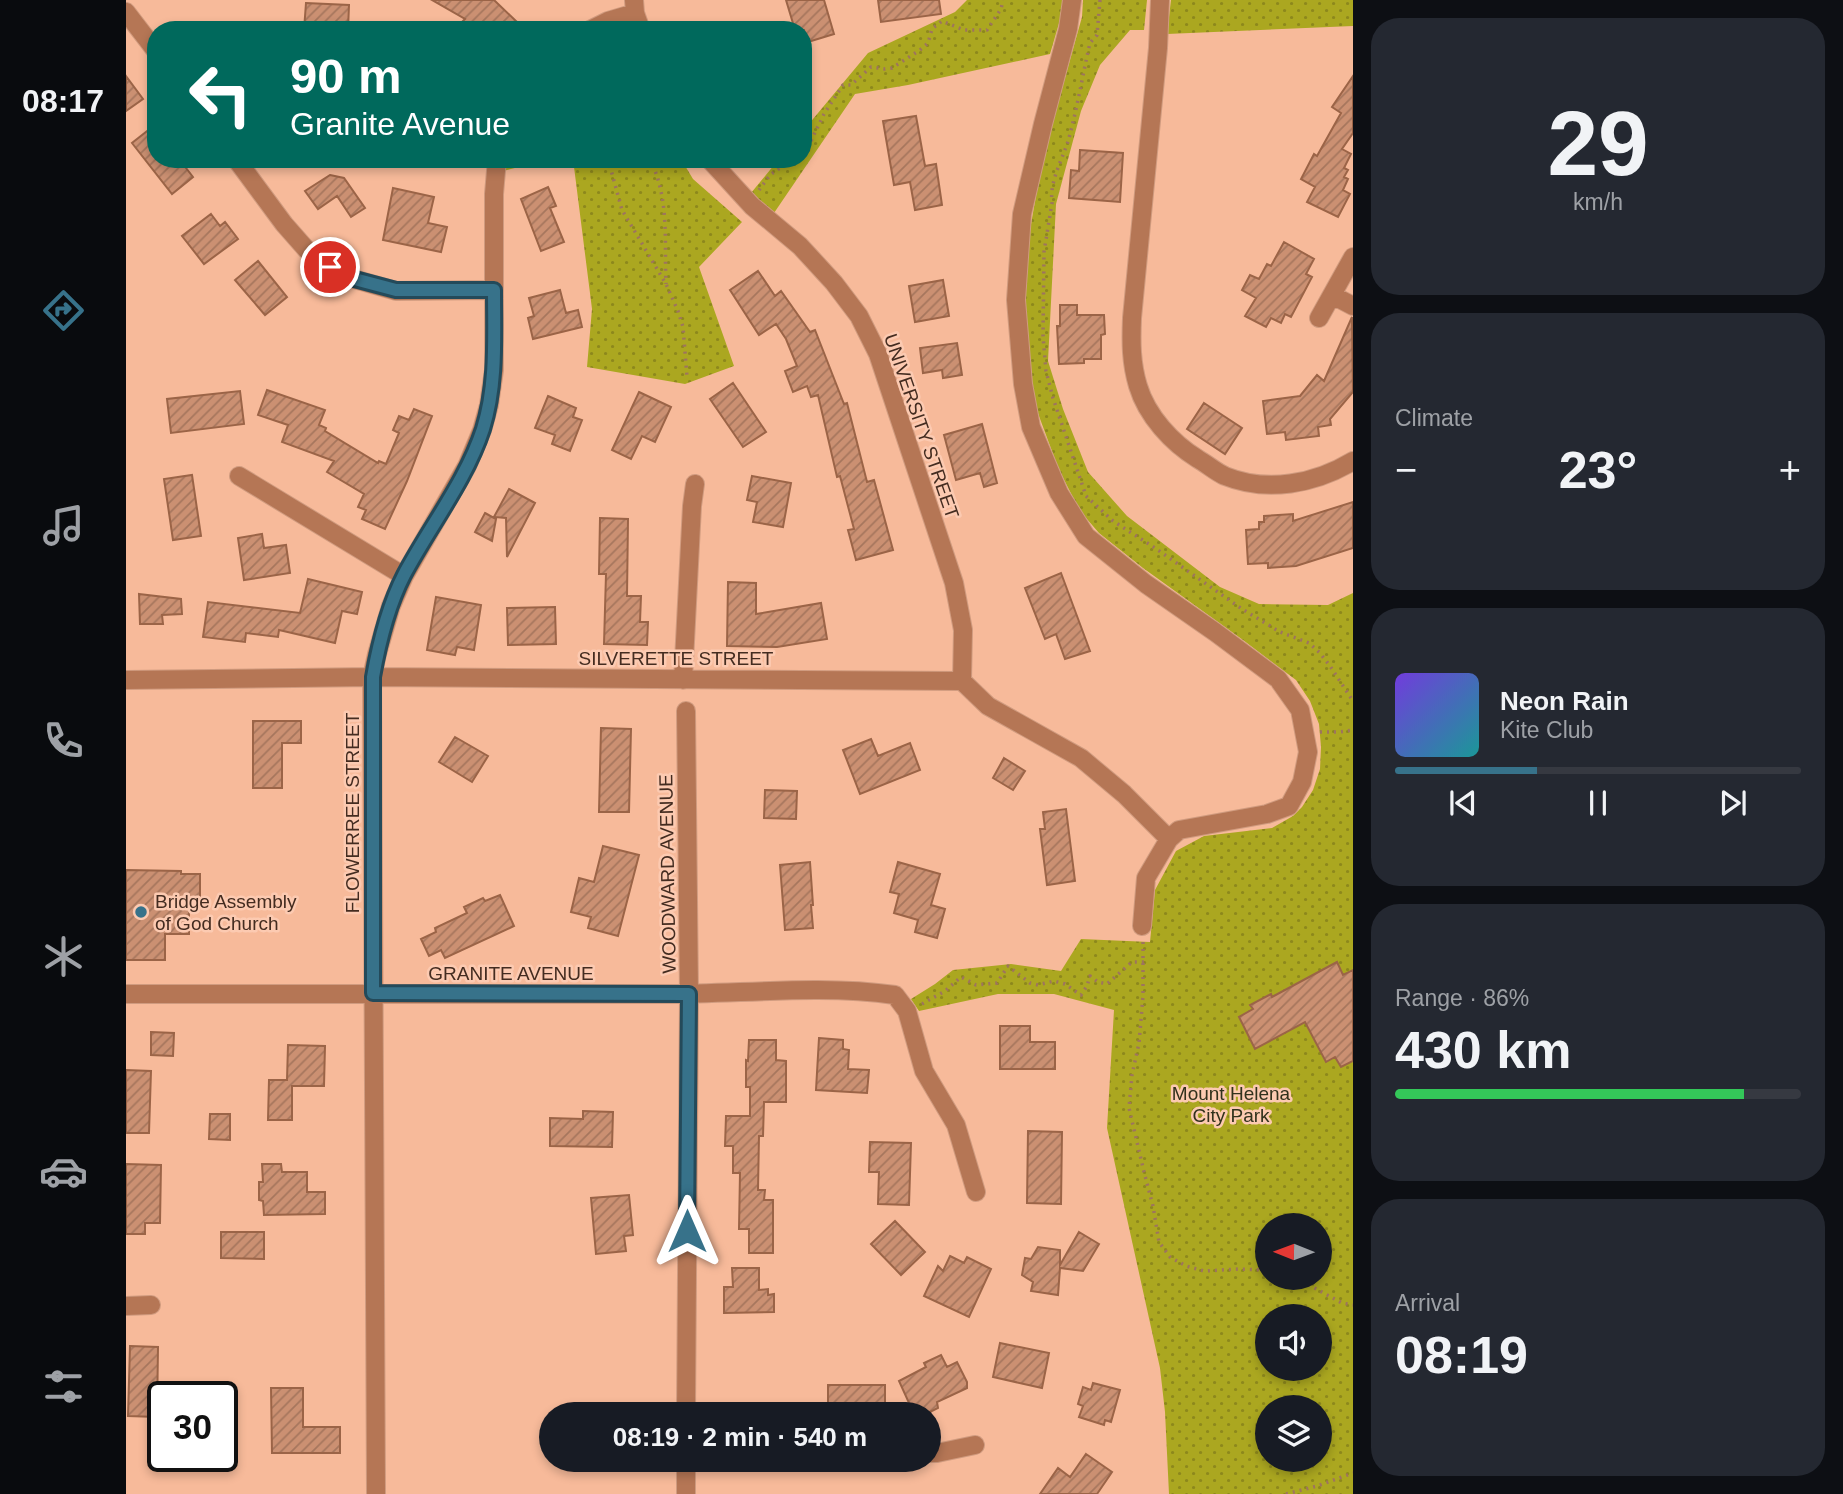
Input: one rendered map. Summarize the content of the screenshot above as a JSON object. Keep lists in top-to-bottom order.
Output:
{
  "streets": {
    "street": [
      "UNIVERSITY STREET",
      "SILVERETTE STREET",
      "FLOWERREE STREET",
      "WOODWARD AVENUE",
      "GRANITE AVENUE"
    ]
  },
  "crossings": [
    ["UNIVERSITY STREET", "SILVERETTE STREET"],
    ["SILVERETTE STREET", "FLOWERREE STREET"],
    ["FLOWERREE STREET", "GRANITE AVENUE"],
    ["WOODWARD AVENUE", "GRANITE AVENUE"]
  ],
  "parks": ["Mount Helena City Park"],
  "places": ["Bridge Assembly of God Church"],
  "north": "left",
  "page": {
    "tabs": "08:17",
    "tile": [
      ["29", "km/h"],
      "Climate",
      ["Range · 86%", "430 km"],
      ["Arrival", "08:19"]
    ],
    "turn": ["90 m", "Granite Avenue"],
    "heat": ["−", "23°", "+"],
    "song": ["Neon Rain", "Kite Club"],
    "limit": "30",
    "trip": "08:19 · 2 min · 540 m"
  }
}
